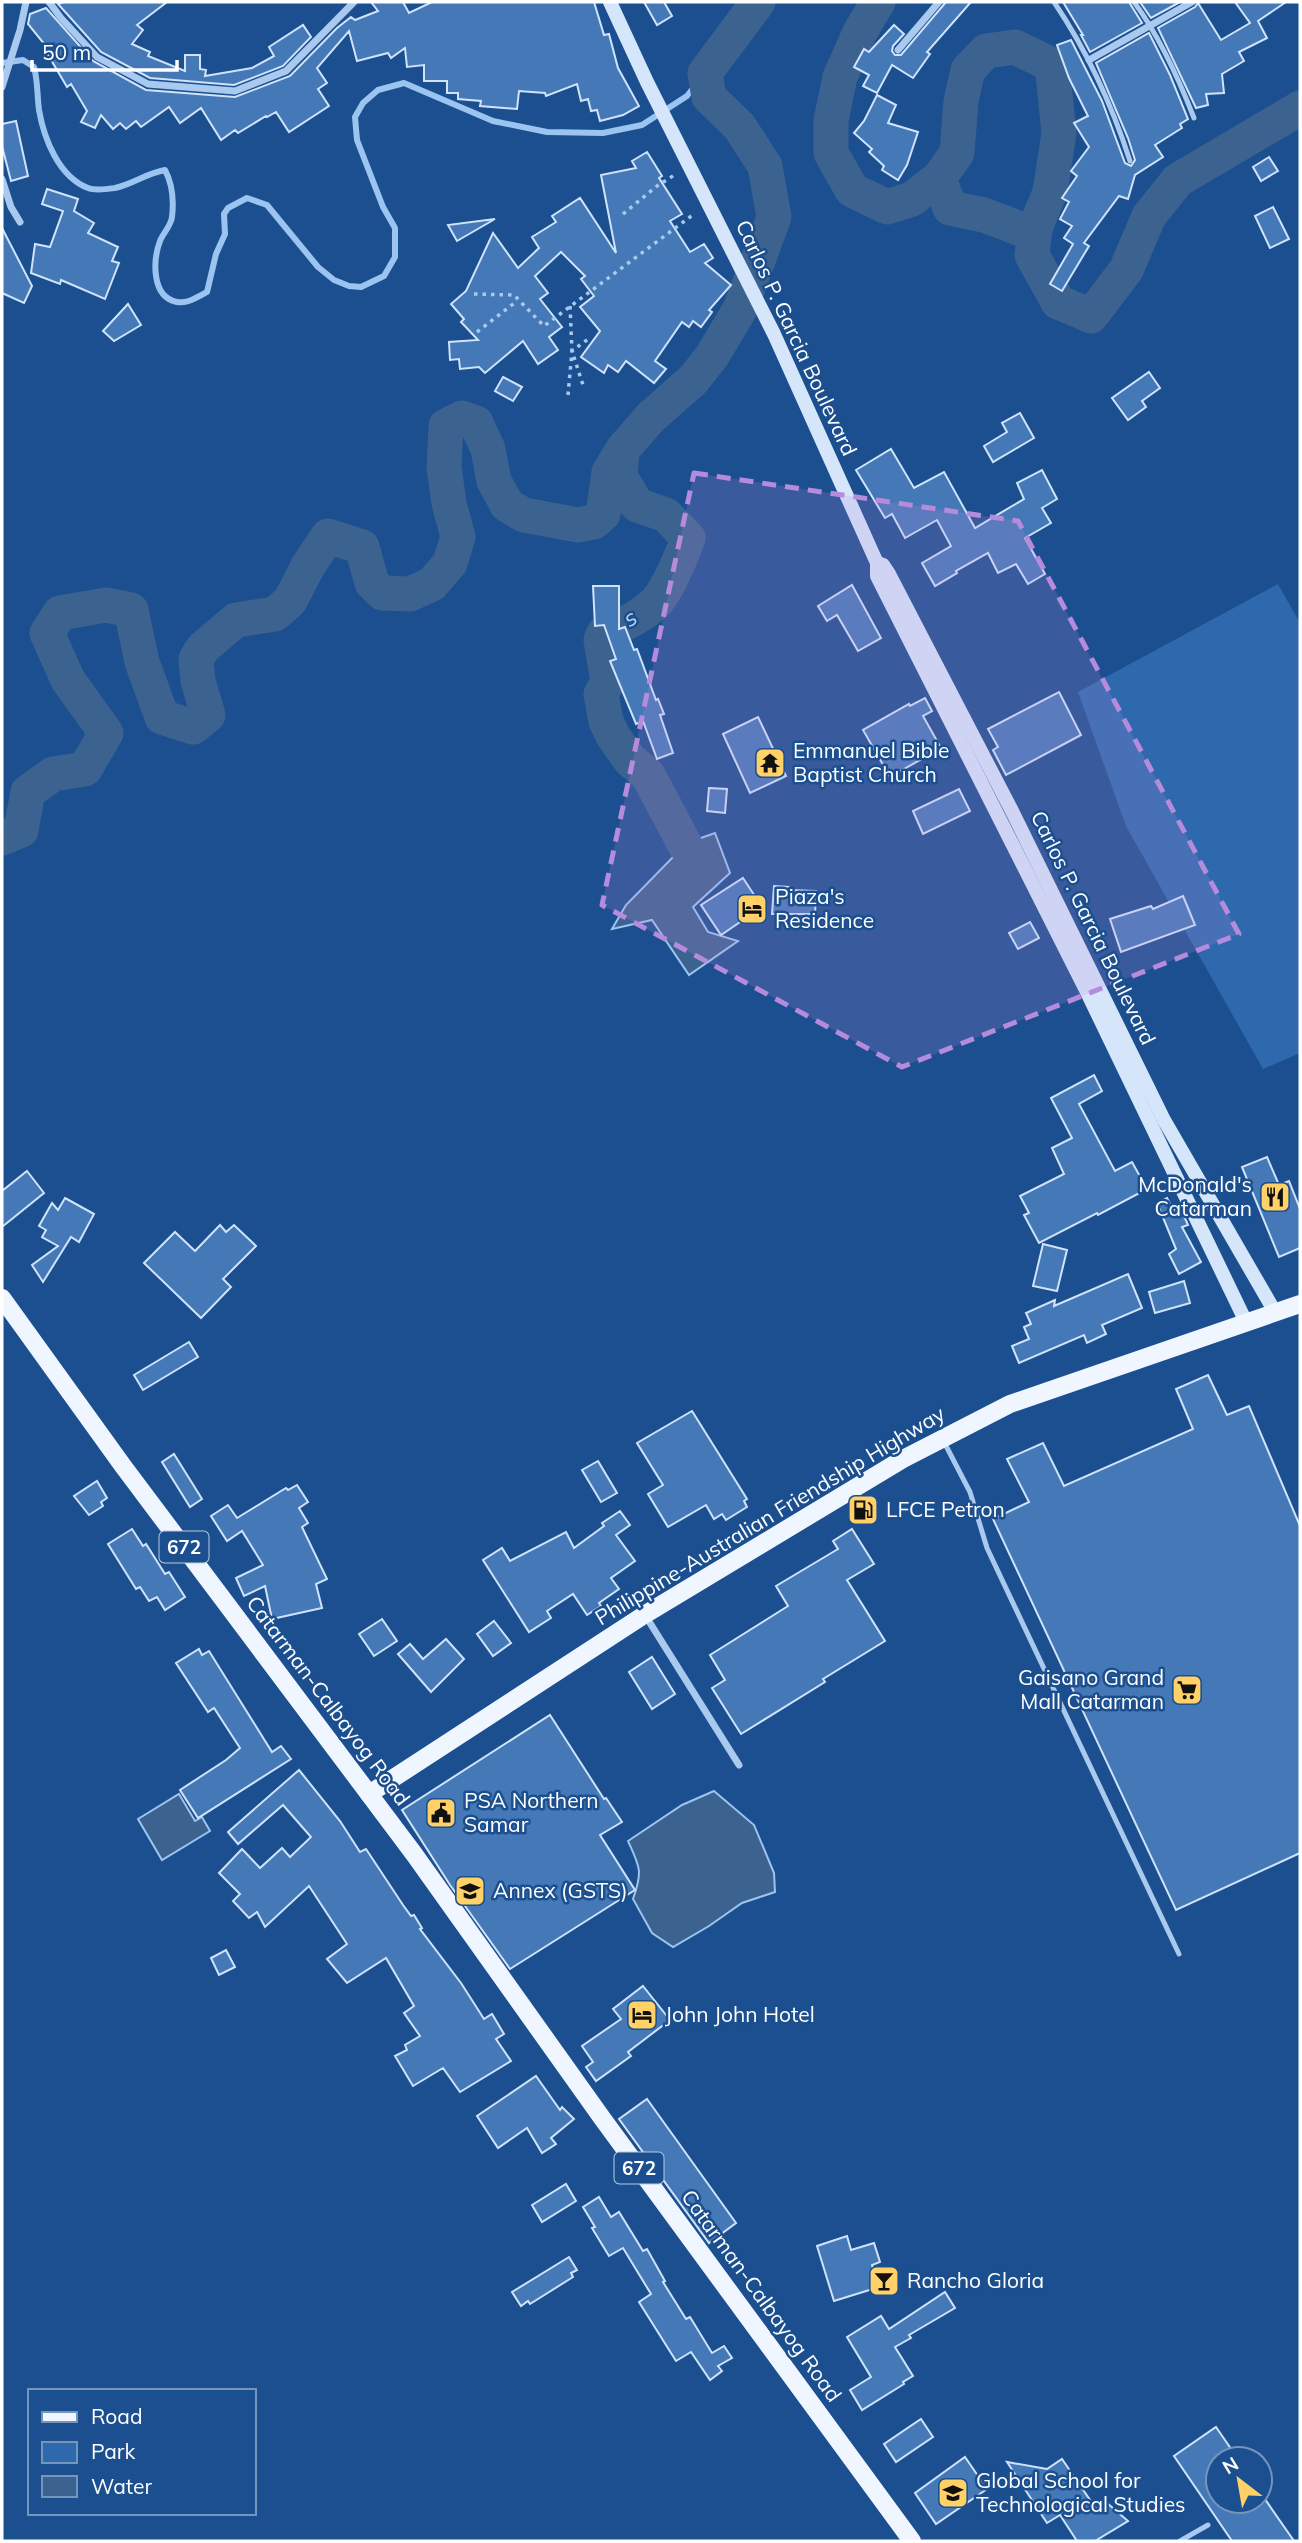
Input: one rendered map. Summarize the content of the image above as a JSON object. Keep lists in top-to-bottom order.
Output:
{
  "streets": {
    "main road": [
      "Carlos P. Garcia Boulevard",
      "Philippine-Australian Friendship Highway",
      "672",
      "Catarman-Calbayog Road"
    ]
  },
  "crossings": [
    ["Carlos P. Garcia Boulevard", "Philippine-Australian Friendship Highway"],
    ["Philippine-Australian Friendship Highway", "Catarman-Calbayog Road"]
  ],
  "water": ["s"],
  "places": {
    "temple": ["Emmanuel Bible Baptist Church"],
    "hotel": ["Piaza's Residence", "John John Hotel"],
    "restaurant": ["McDonald's Catarman"],
    "fuel station": ["LFCE Petron"],
    "supermarket": ["Gaisano Grand Mall Catarman"],
    "public building": ["PSA Northern Samar"],
    "school or university": ["Annex (GSTS)", "Global School for Technological Studies"],
    "bar": ["Rancho Gloria"]
  },
  "legend": ["Road", "Park", "Water"],
  "scale_bar": "50 m",
  "north": "top left"
}
